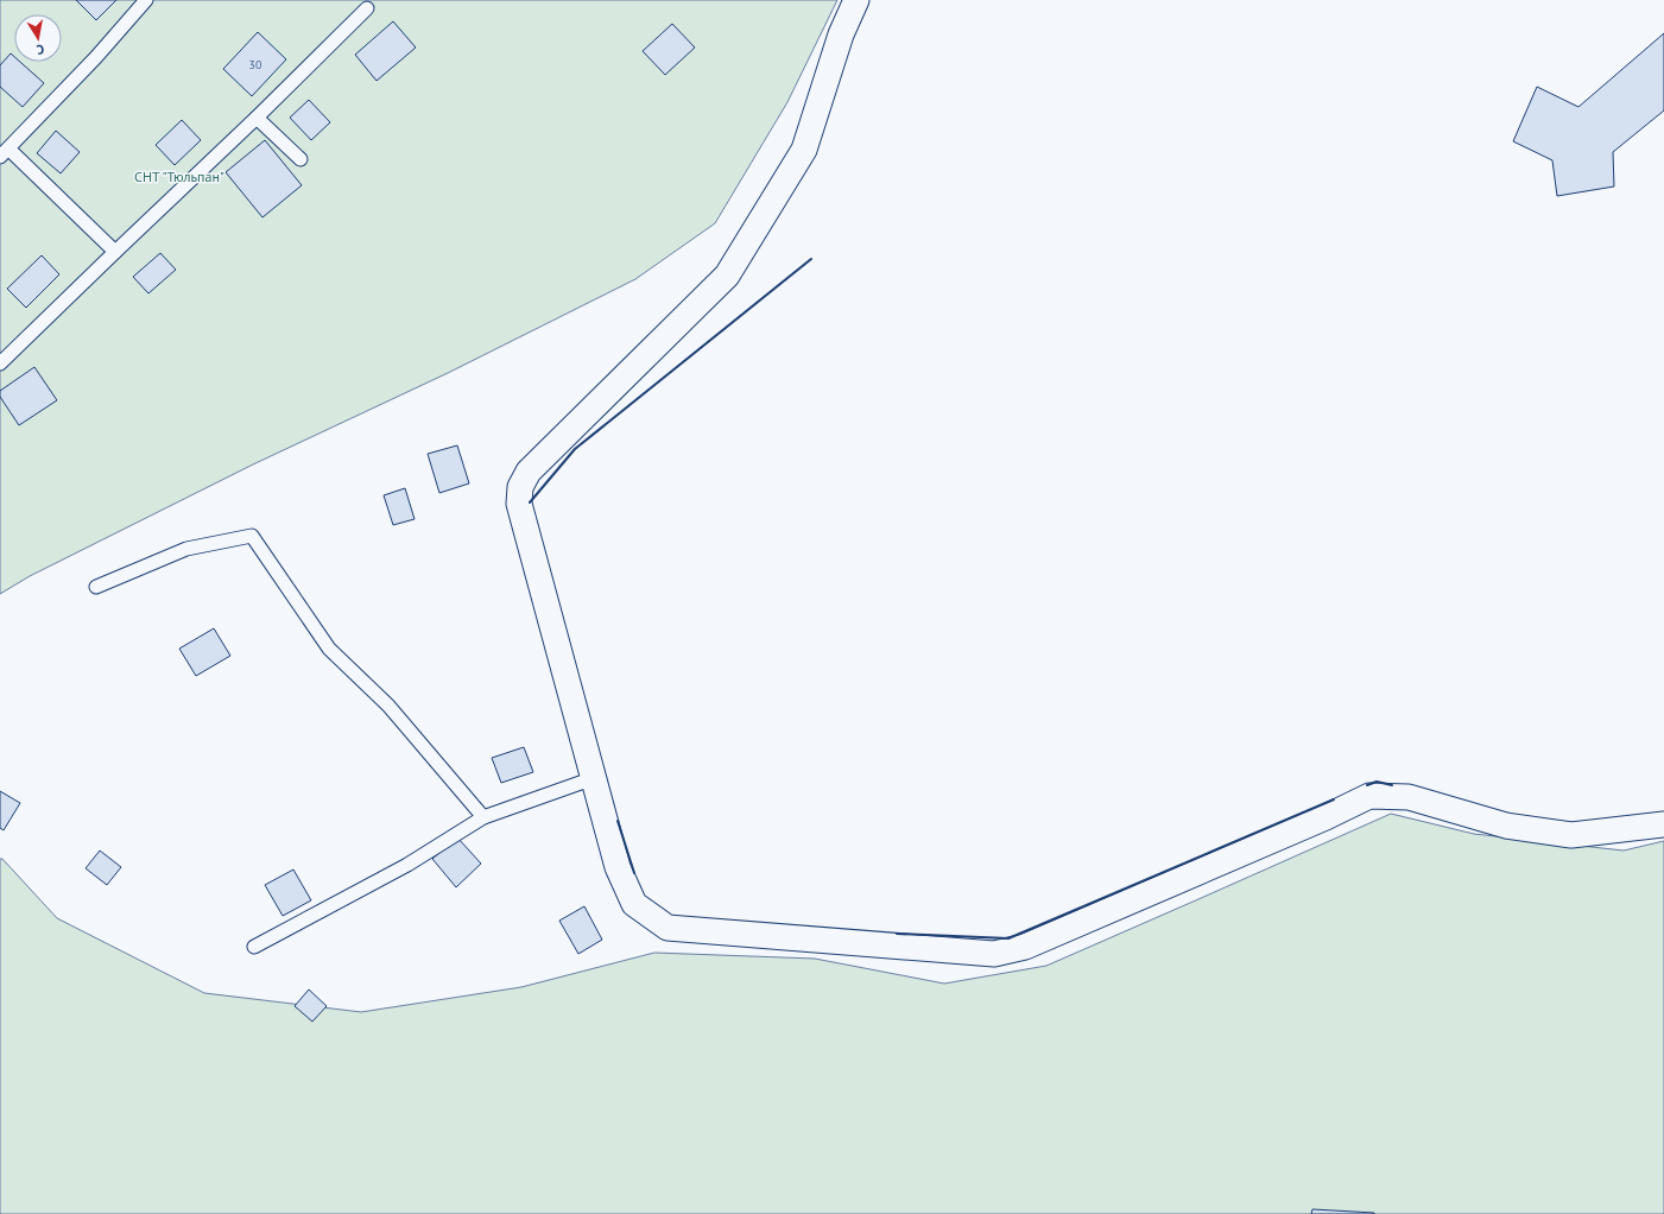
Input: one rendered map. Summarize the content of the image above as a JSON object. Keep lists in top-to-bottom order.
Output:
{
  "parks": ["СНТ \"Тюльпан\""],
  "house_numbers": ["30"],
  "north": "bottom"
}
